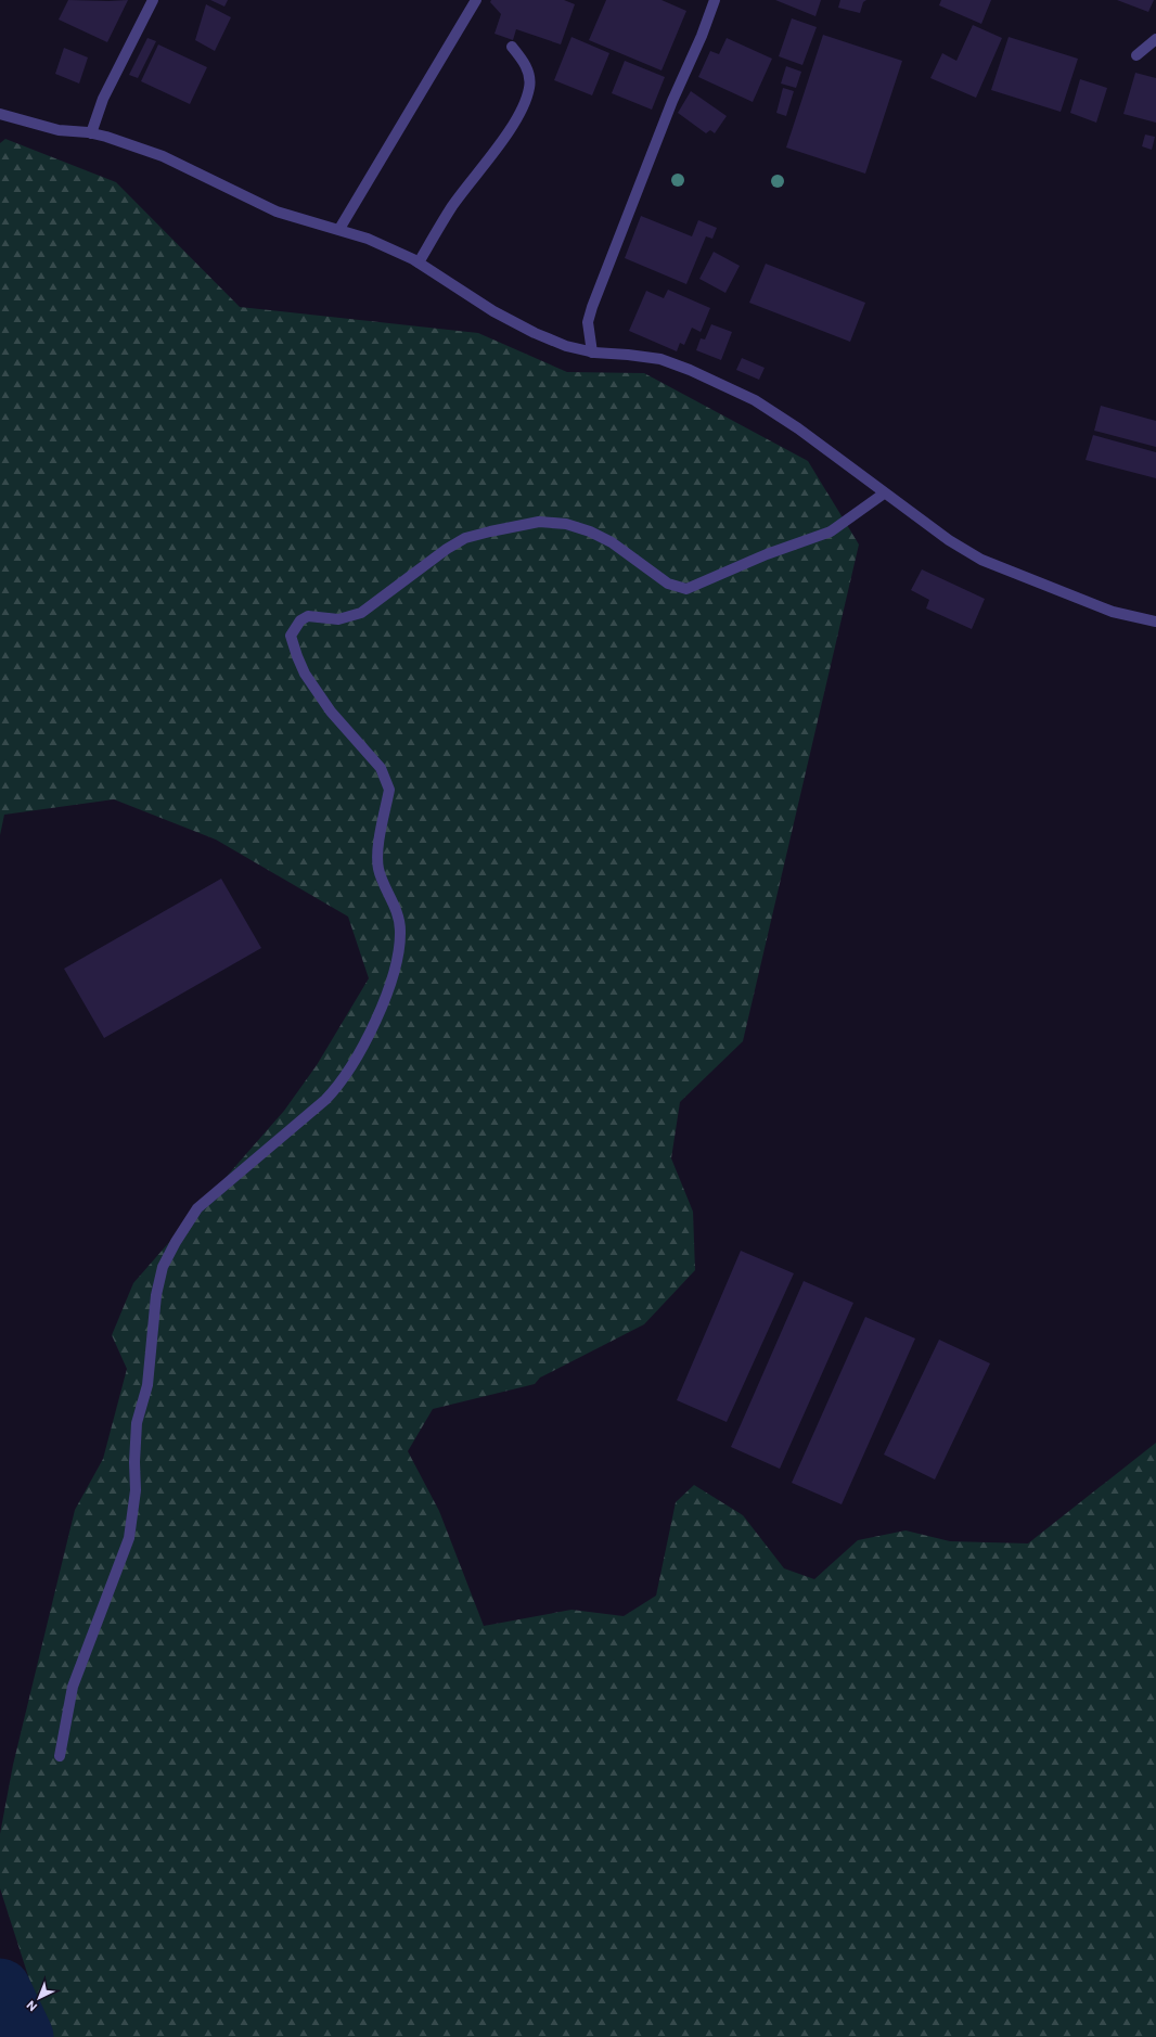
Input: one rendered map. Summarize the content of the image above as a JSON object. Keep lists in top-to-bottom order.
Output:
{
  "north": "bottom left"
}
